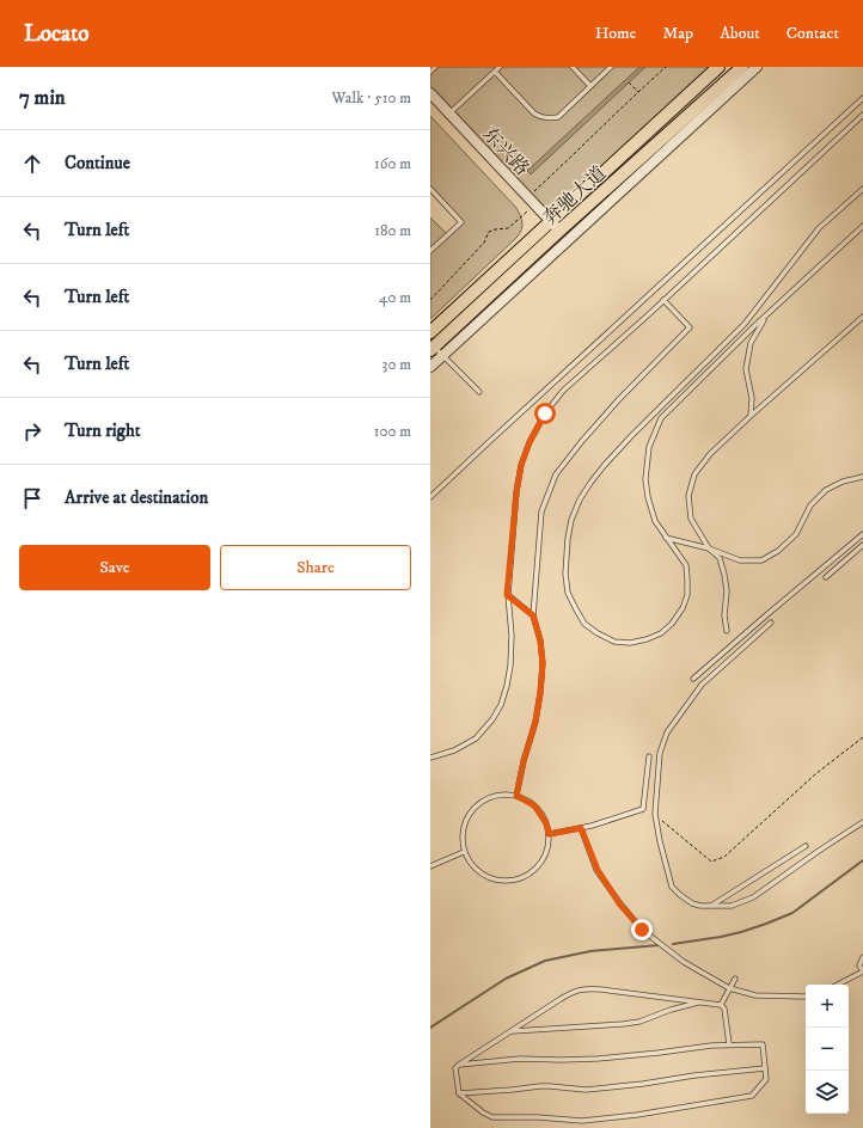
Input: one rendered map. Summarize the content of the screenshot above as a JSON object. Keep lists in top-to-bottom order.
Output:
{
  "streets": {
    "main road": ["奔驰大道"],
    "street": ["东兴路"]
  },
  "crossings": [
    ["东兴路", "奔驰大道"]
  ],
  "page": {
    "header": "Locato",
    "nav": [
      "Home",
      "Map",
      "About",
      "Contact"
    ],
    "heading": ["7 min", "Walk · 510 m"],
    "list": [
      ["Continue", "160 m"],
      ["Turn left", "180 m"],
      ["Turn left", "40 m"],
      ["Turn left", "30 m"],
      ["Turn right", "100 m"],
      "Arrive at destination"
    ],
    "buttons": ["Save", "Share"],
    "map_buttons": ["+", "−"]
  }
}
